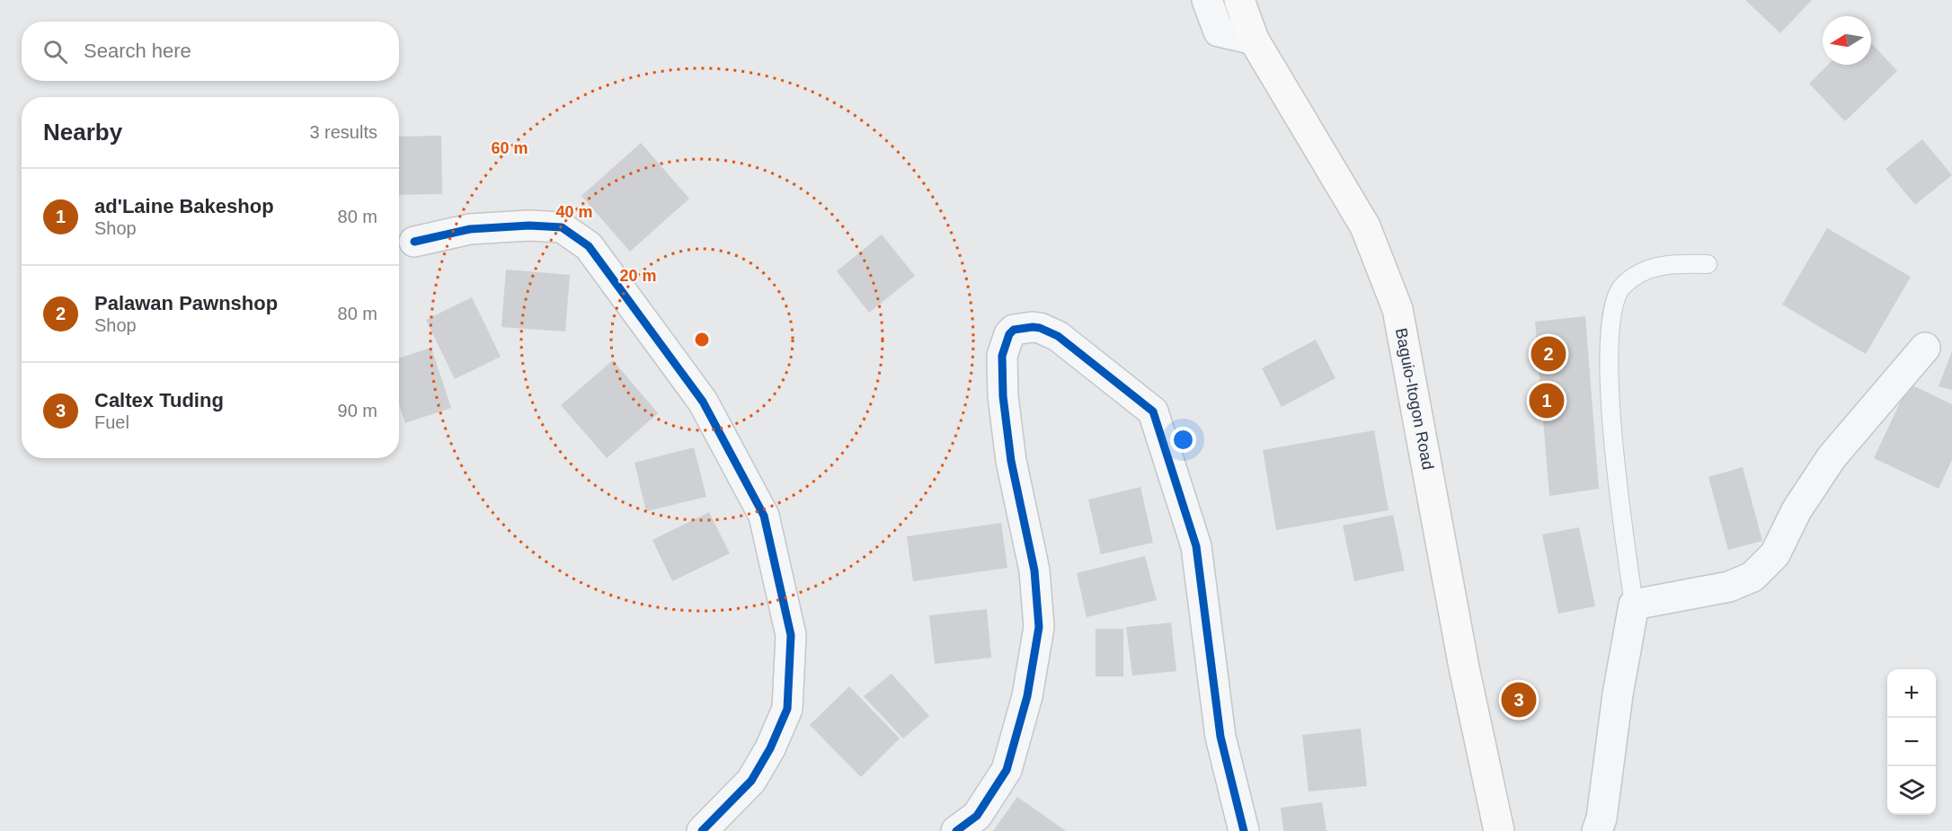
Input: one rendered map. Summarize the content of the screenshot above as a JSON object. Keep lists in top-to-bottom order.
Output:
{
  "streets": {
    "main road": ["Baguio-Itogon Road"]
  },
  "north": "left",
  "page": {
    "search": "Search here",
    "heading": ["Nearby", "3 results"],
    "list": [
      {
        "mark": "1",
        "name": "ad'Laine Bakeshop",
        "note": "Shop",
        "value": "80 m"
      },
      {
        "mark": "2",
        "name": "Palawan Pawnshop",
        "note": "Shop",
        "value": "80 m"
      },
      {
        "mark": "3",
        "name": "Caltex Tuding",
        "note": "Fuel",
        "value": "90 m"
      }
    ],
    "pins": ["2", "1", "3"],
    "map_buttons": ["+", "−"]
  },
  "rings": ["60 m", "40 m", "20 m"]
}
